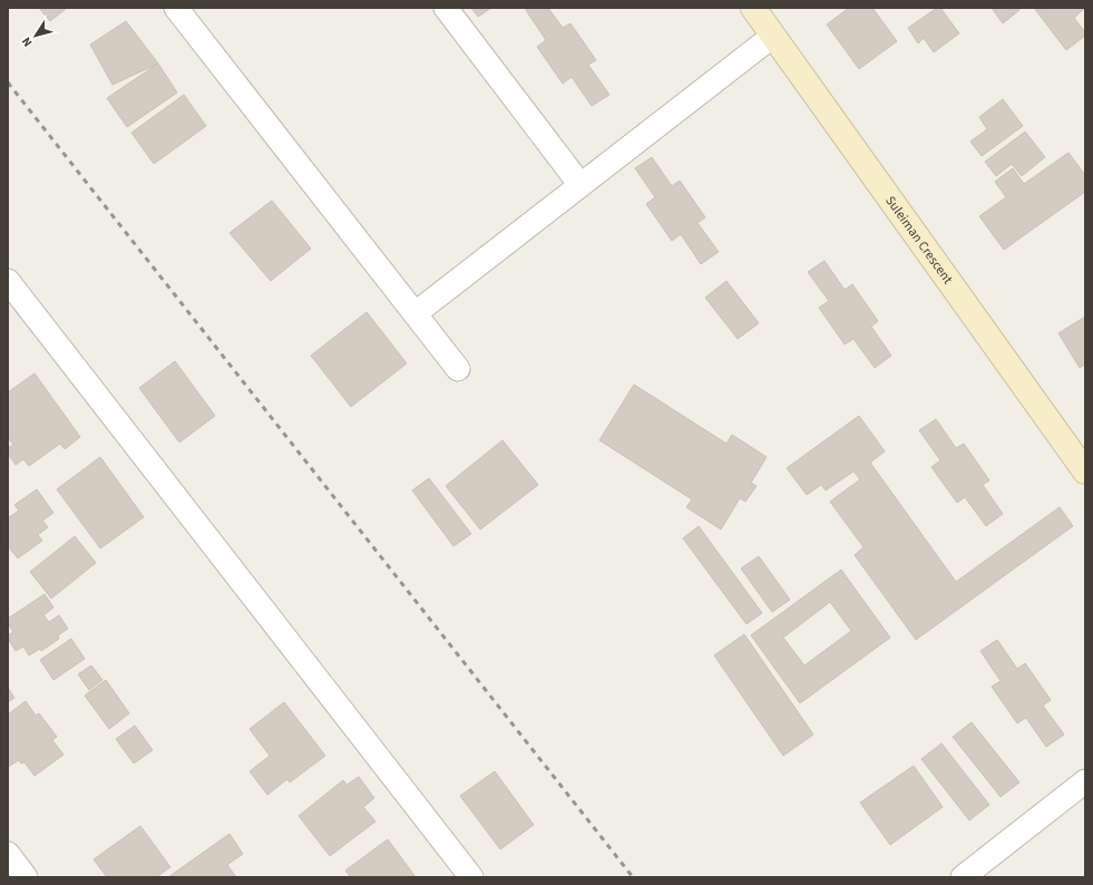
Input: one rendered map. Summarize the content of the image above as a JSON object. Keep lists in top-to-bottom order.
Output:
{
  "streets": {
    "street": ["Suleiman Crescent"]
  },
  "north": "bottom left"
}
